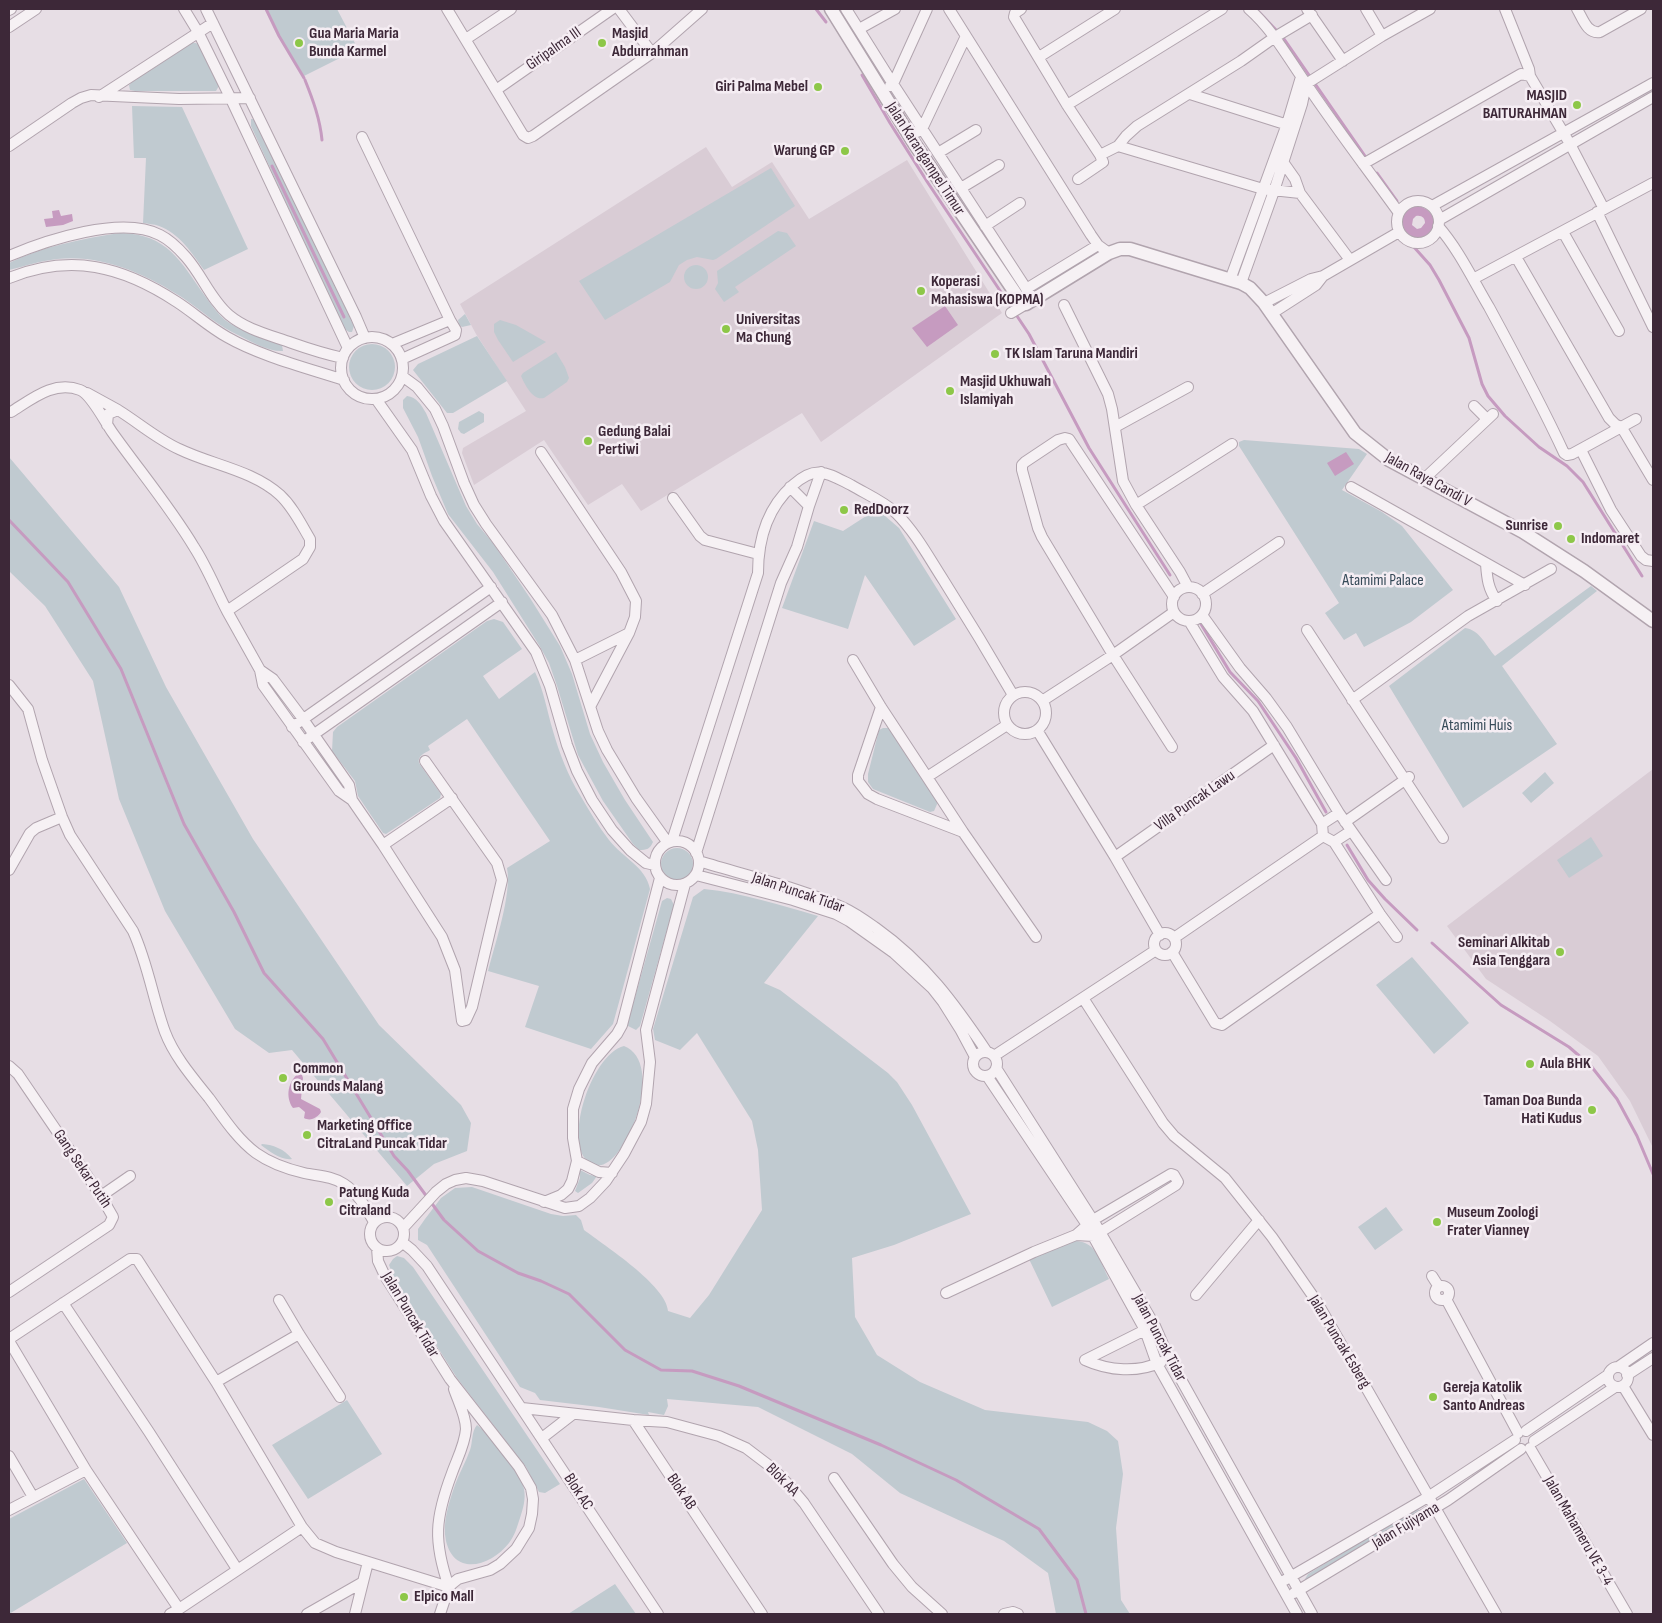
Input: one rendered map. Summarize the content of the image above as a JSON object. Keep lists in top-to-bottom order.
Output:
{
  "streets": {
    "street": [
      "Giripalma III",
      "Jalan Karangampel Timur",
      "Jalan Raya Candi V",
      "Villa Puncak Lawu",
      "Jalan Puncak Tidar",
      "Gang Sekar Putih",
      "Jalan Puncak Esberg",
      "Blok AA",
      "Blok AC",
      "Blok AB",
      "Jalan Fujiyama",
      "Jalan Mahameru VE 3-4"
    ]
  },
  "crossings": [
    ["Jalan Puncak Tidar", "Blok AC"],
    ["Jalan Puncak Tidar", "Jalan Fujiyama"],
    ["Jalan Puncak Esberg", "Jalan Fujiyama"],
    ["Blok AA", "Blok AB"],
    ["Jalan Fujiyama", "Jalan Mahameru VE 3-4"]
  ],
  "parks": ["Atamimi Palace", "Atamimi Huis"],
  "places": [
    "Gua Maria Maria Bunda Karmel",
    "Masjid Abdurrahman",
    "Giri Palma Mebel",
    "MASJID BAITURAHMAN",
    "Warung GP",
    "Koperasi Mahasiswa (KOPMA)",
    "Universitas Ma Chung",
    "TK Islam Taruna Mandiri",
    "Masjid Ukhuwah Islamiyah",
    "Gedung Balai Pertiwi",
    "RedDoorz",
    "Sunrise",
    "Indomaret",
    "Seminari Alkitab Asia Tenggara",
    "Aula BHK",
    "Common Grounds Malang",
    "Taman Doa Bunda Hati Kudus",
    "Marketing Office CitraLand Puncak Tidar",
    "Patung Kuda Citraland",
    "Museum Zoologi Frater Vianney",
    "Gereja Katolik Santo Andreas",
    "Elpico Mall"
  ]
}
